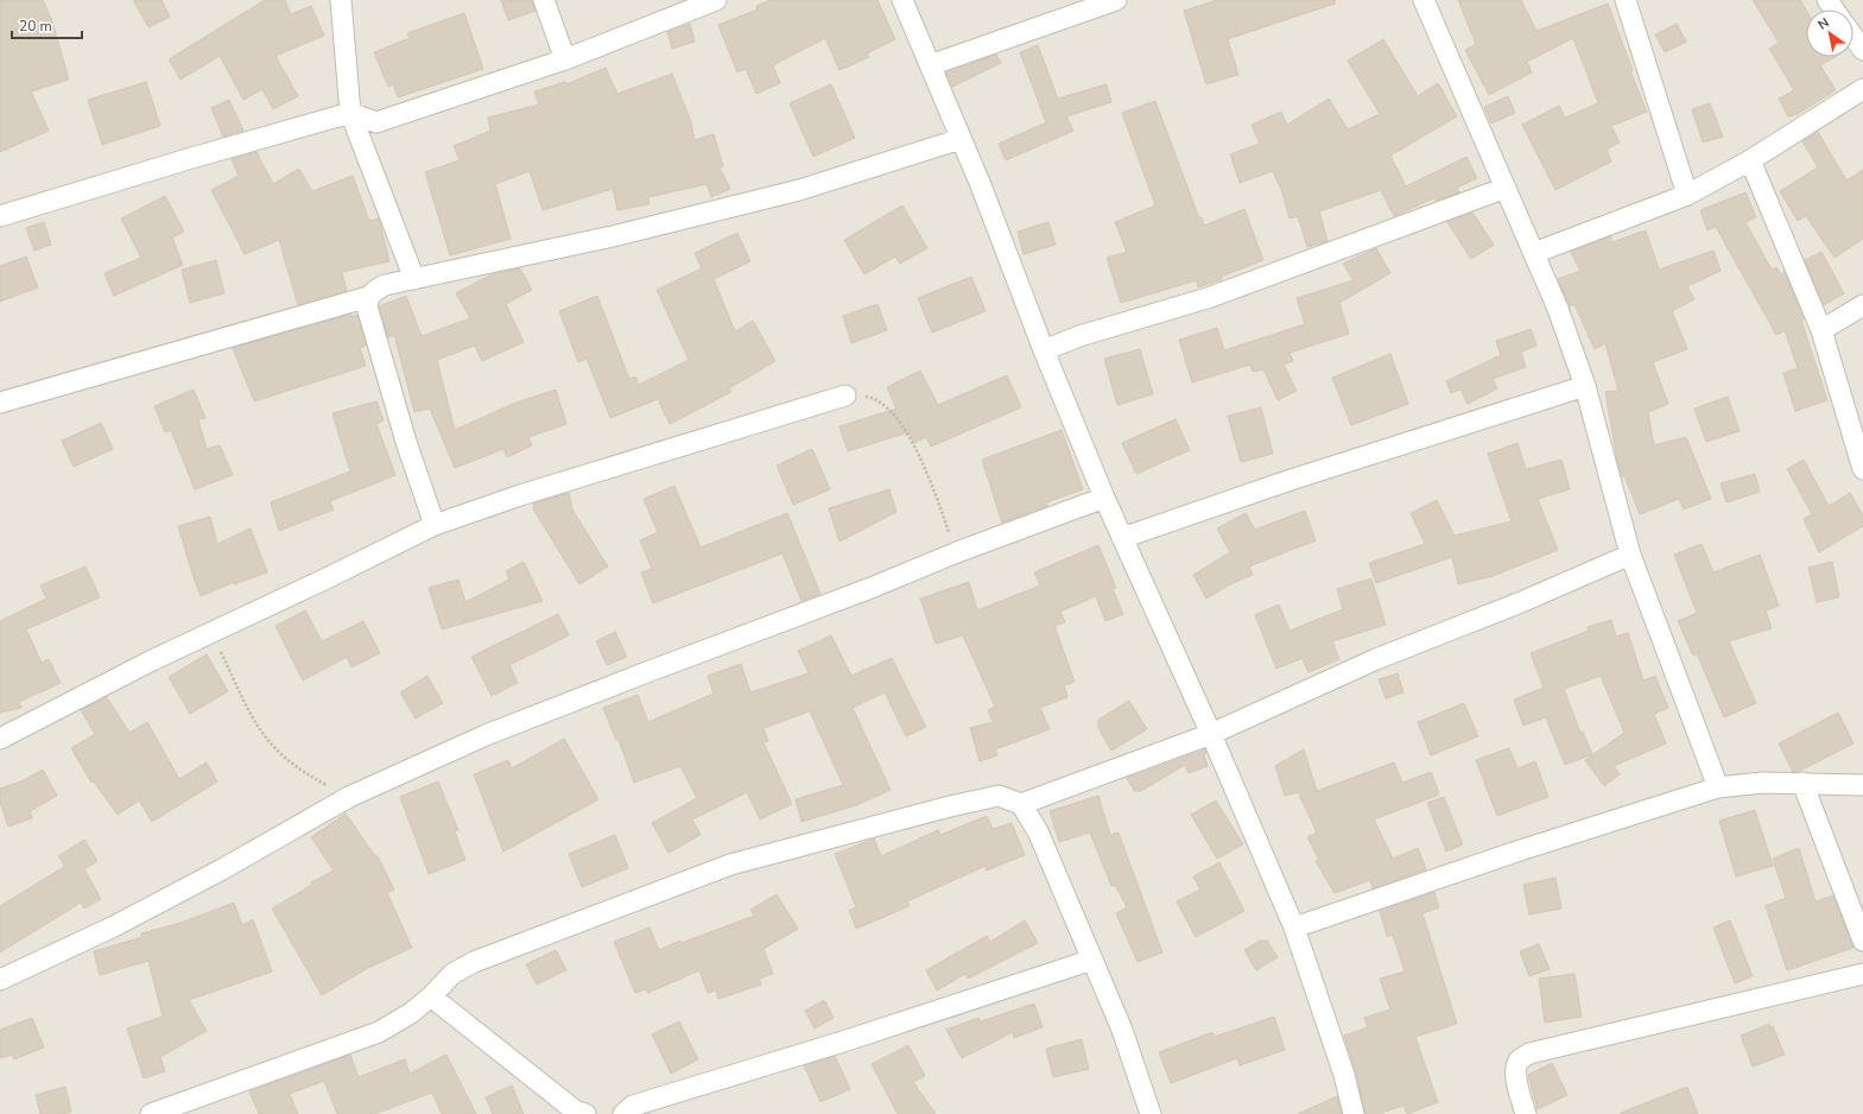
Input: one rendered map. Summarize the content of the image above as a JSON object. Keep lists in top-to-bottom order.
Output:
{
  "scale_bar": "20 m",
  "north": "top left"
}
